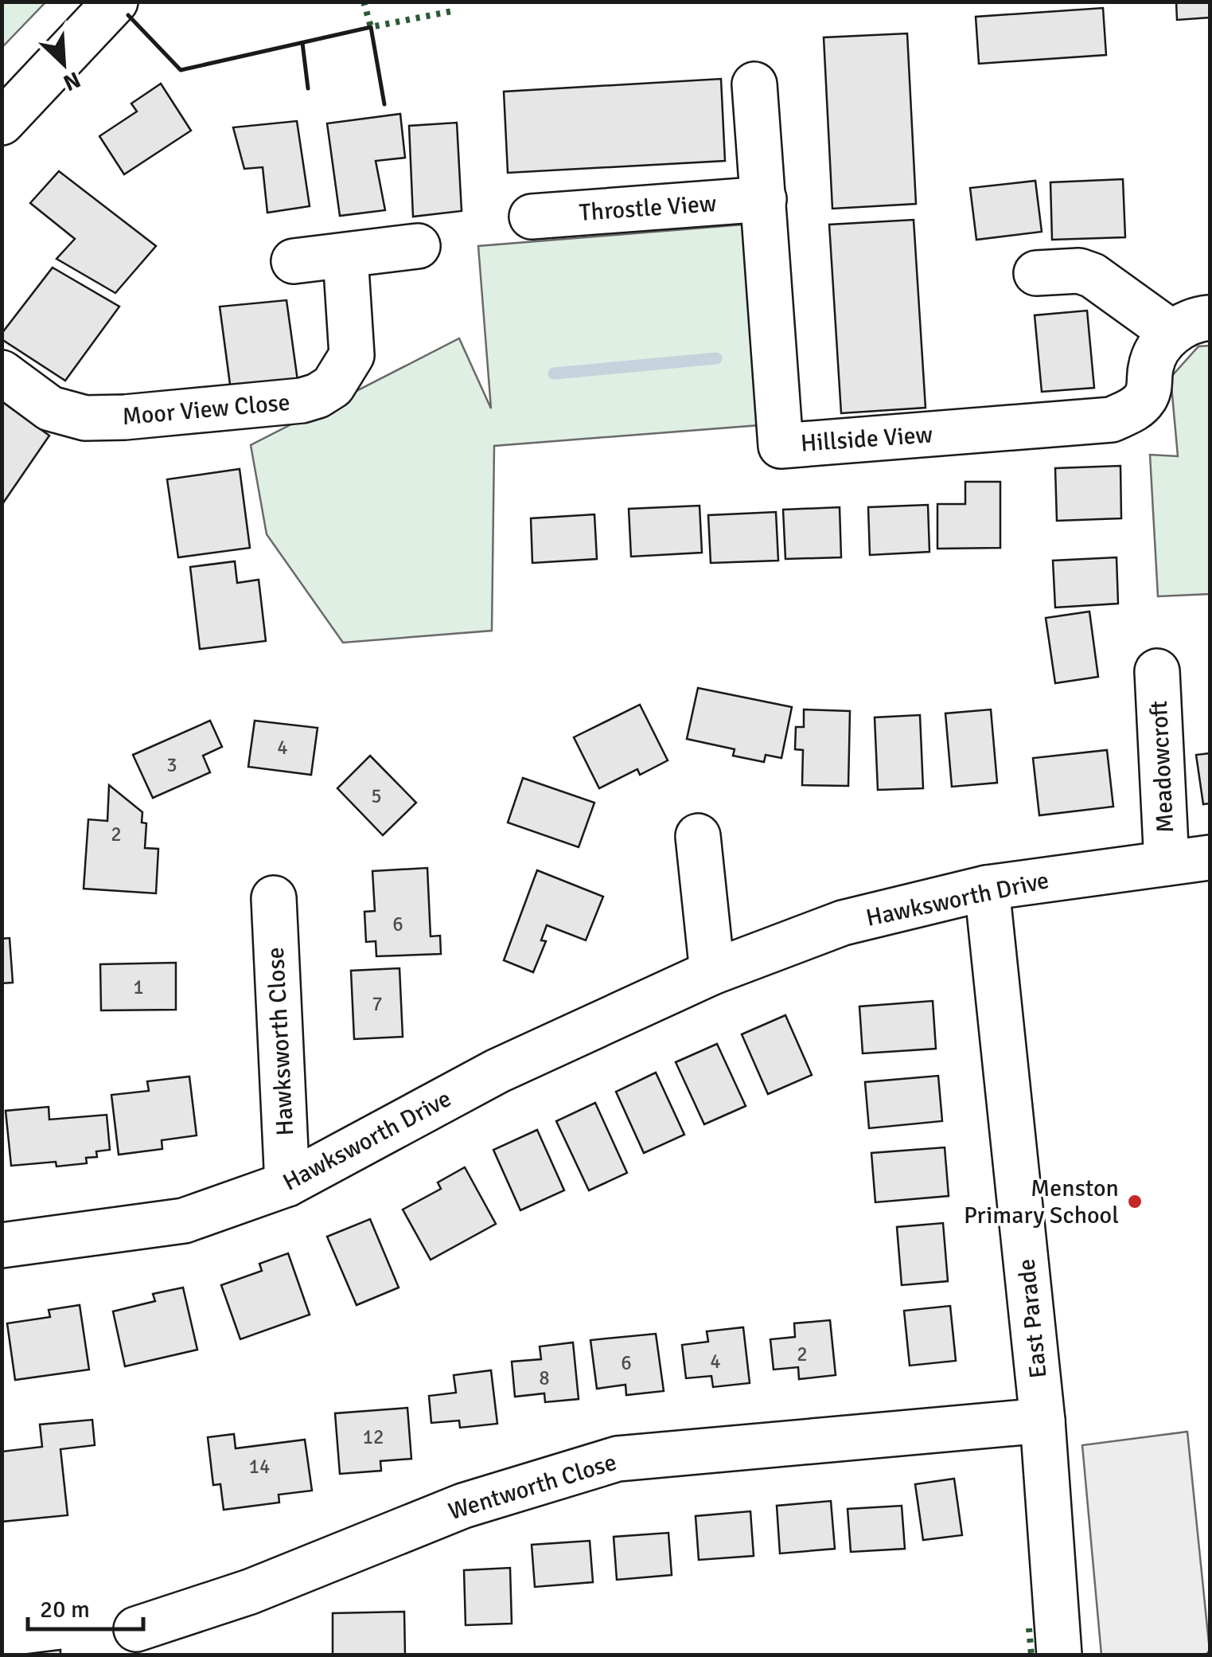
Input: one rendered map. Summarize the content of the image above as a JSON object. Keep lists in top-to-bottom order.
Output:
{
  "streets": {
    "street": [
      "Throstle View",
      "Moor View Close",
      "Hillside View",
      "Meadowcroft",
      "Hawksworth Drive",
      "Hawksworth Close",
      "East Parade",
      "Wentworth Close"
    ]
  },
  "crossings": [
    ["Throstle View", "Hillside View"],
    ["Meadowcroft", "Hawksworth Drive"],
    ["Hawksworth Drive", "Hawksworth Close"],
    ["Hawksworth Drive", "East Parade"],
    ["East Parade", "Wentworth Close"]
  ],
  "places": ["Menston Primary School"],
  "house_numbers": [
    "4",
    "3",
    "5",
    "2",
    "6",
    "1",
    "7",
    "2",
    "4",
    "6",
    "8",
    "12",
    "14"
  ],
  "scale_bar": "20 m",
  "north": "bottom right"
}
